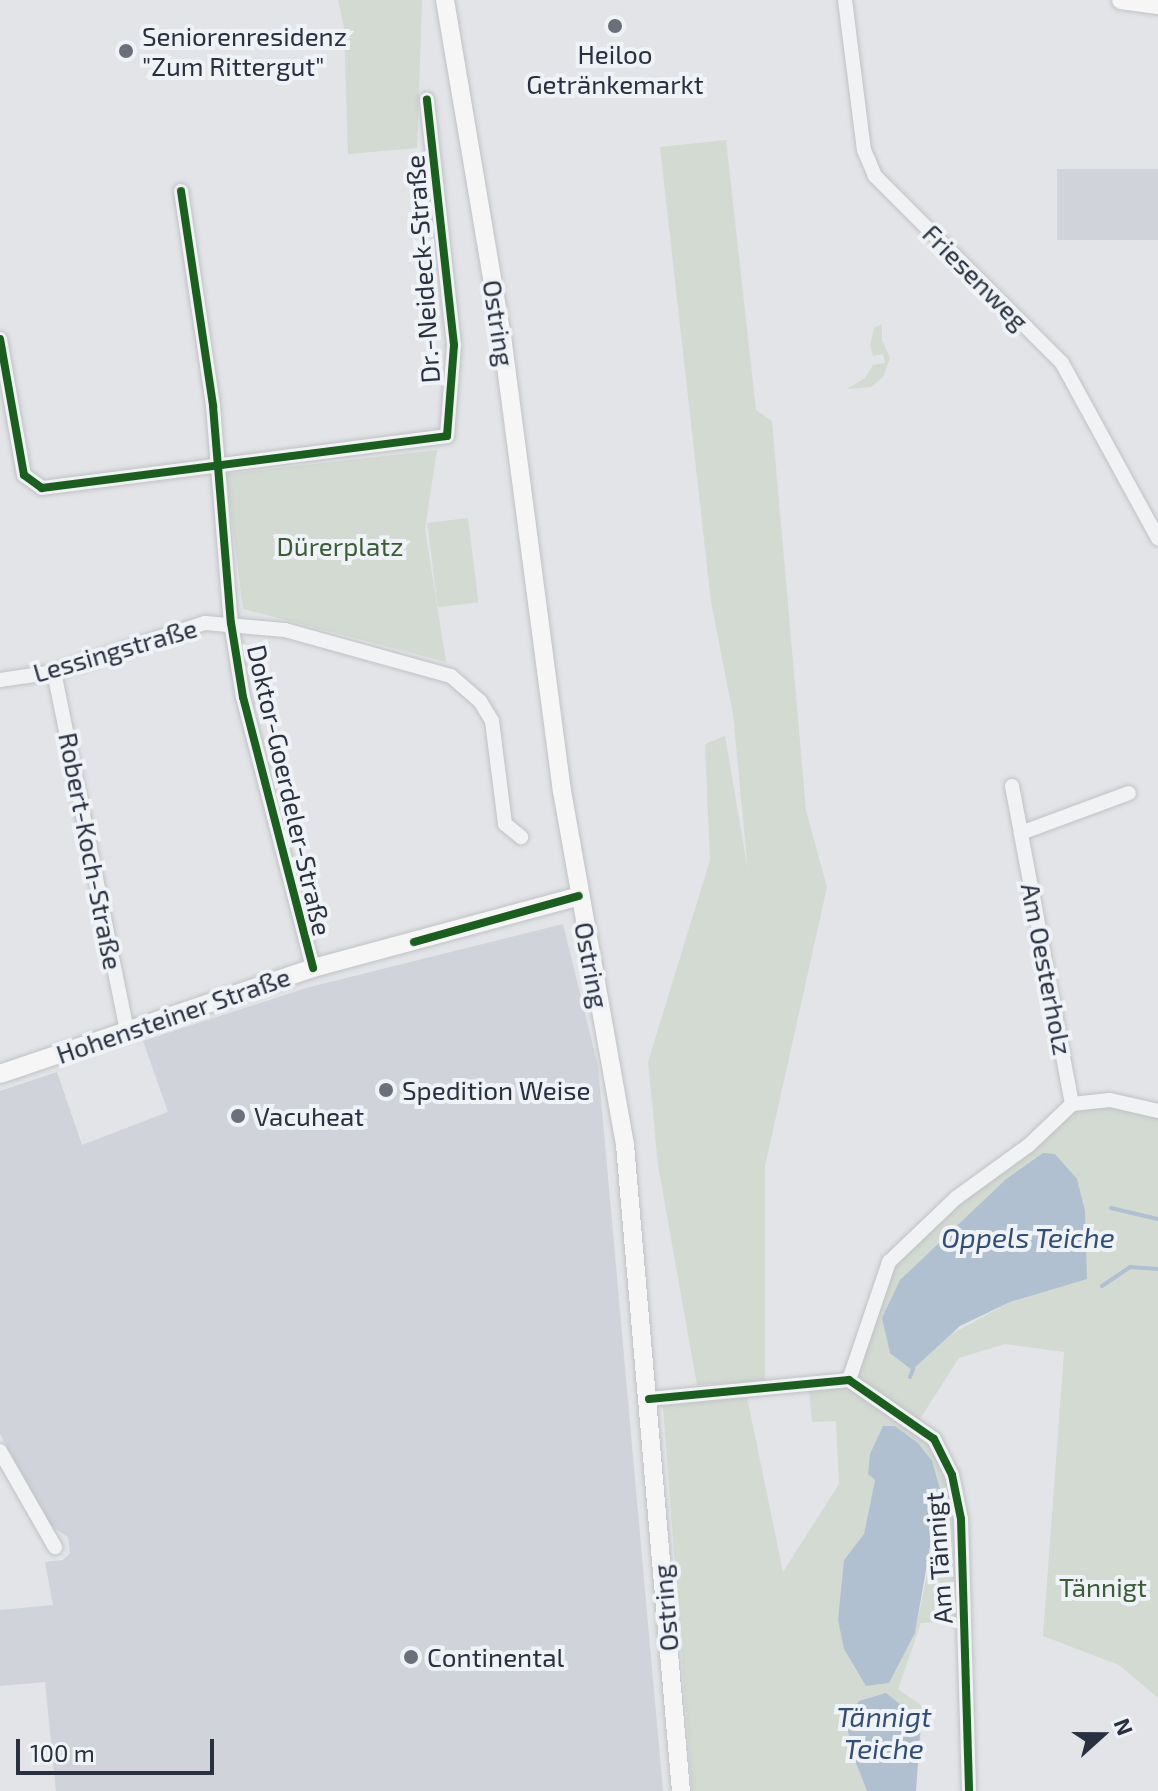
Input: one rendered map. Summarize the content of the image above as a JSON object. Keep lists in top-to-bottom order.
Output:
{
  "streets": {
    "main road": ["Ostring", "Hohensteiner Straße"],
    "street": [
      "Dr.-Neideck-Straße",
      "Friesenweg",
      "Lessingstraße",
      "Doktor-Goerdeler-Straße",
      "Robert-Koch-Straße",
      "Am Oesterholz",
      "Am Tännigt"
    ]
  },
  "crossings": [
    ["Dr.-Neideck-Straße", "Doktor-Goerdeler-Straße"],
    ["Ostring", "Hohensteiner Straße"],
    ["Lessingstraße", "Doktor-Goerdeler-Straße"],
    ["Lessingstraße", "Robert-Koch-Straße"],
    ["Doktor-Goerdeler-Straße", "Hohensteiner Straße"],
    ["Robert-Koch-Straße", "Hohensteiner Straße"]
  ],
  "water": ["Oppels Teiche", "Tännigt Teiche"],
  "parks": ["Dürerplatz", "Tännigt"],
  "places": [
    "Heiloo Getränkemarkt",
    "Seniorenresidenz \"Zum Rittergut\"",
    "Spedition Weise",
    "Vacuheat",
    "Continental"
  ],
  "scale_bar": "100 m",
  "north": "right"
}
